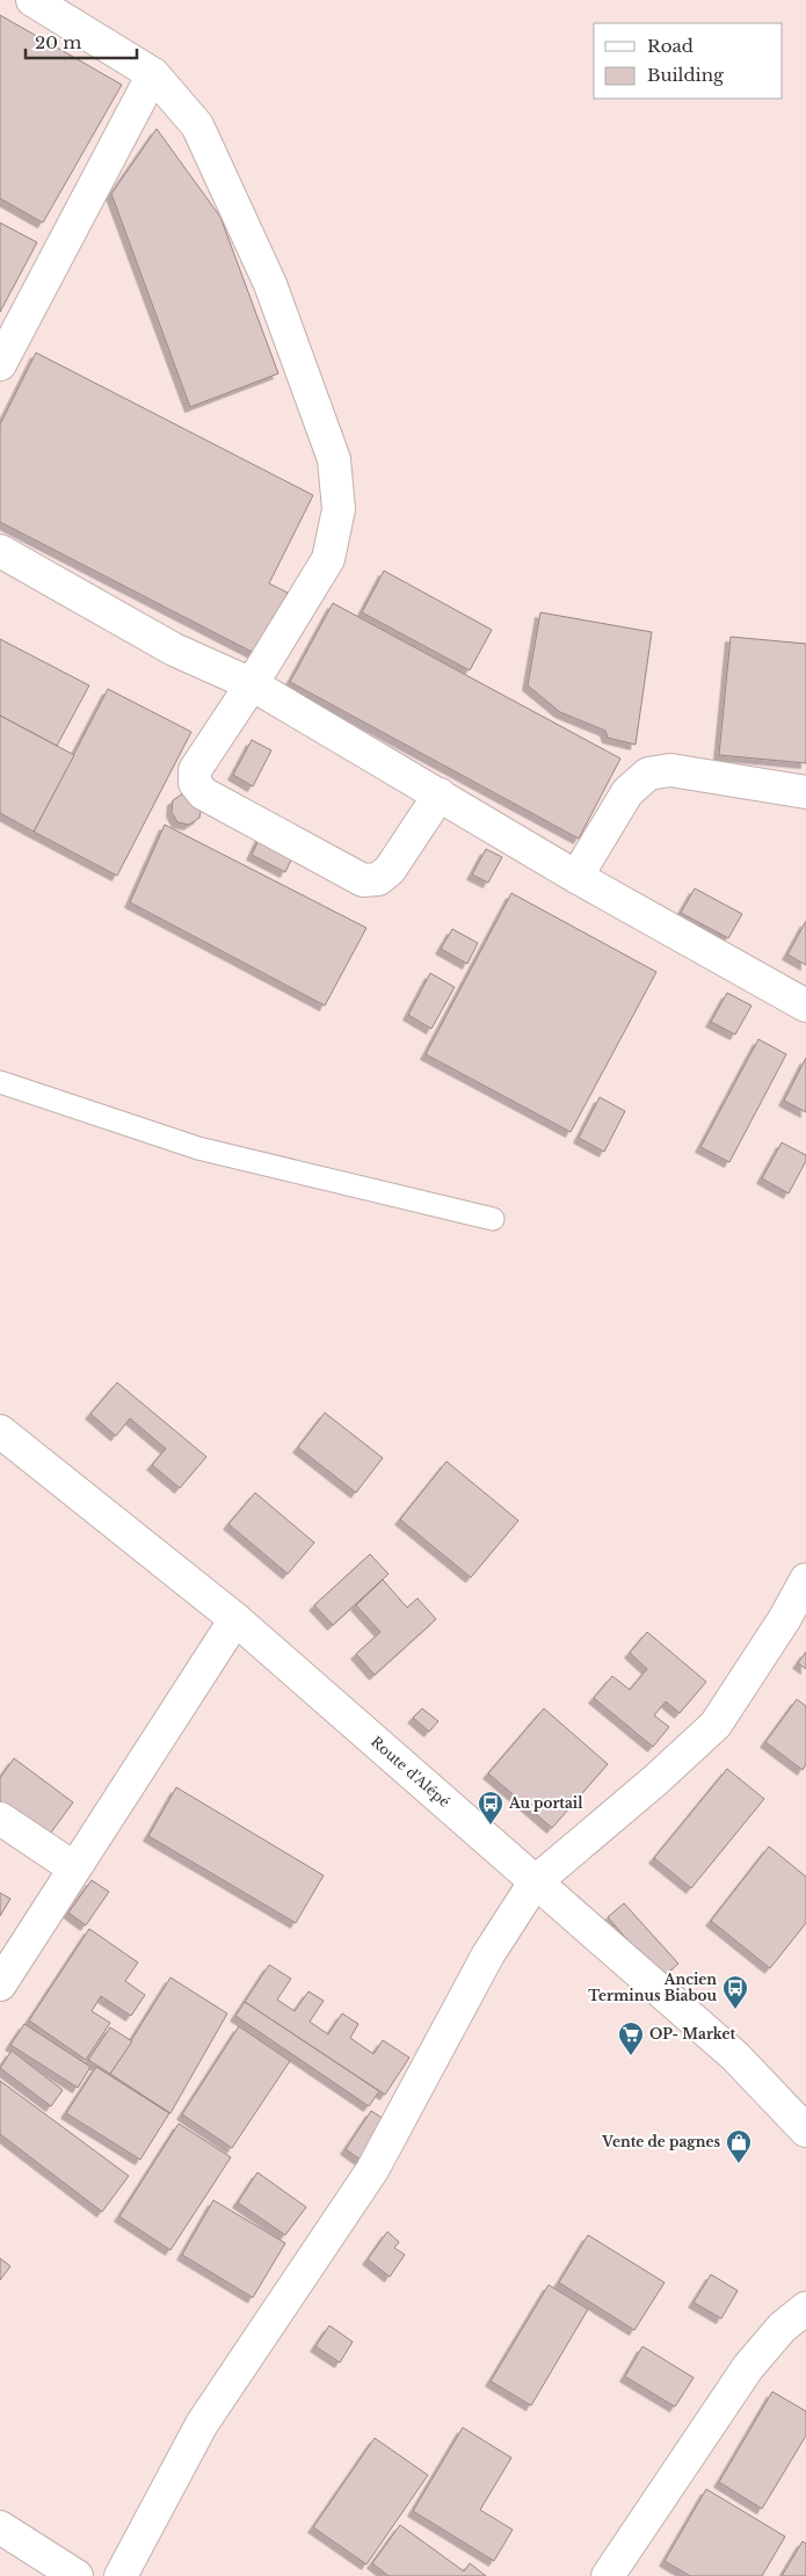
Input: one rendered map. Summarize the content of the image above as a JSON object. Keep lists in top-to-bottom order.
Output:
{
  "streets": {
    "street": ["Route d'Alépé"]
  },
  "places": {
    "bus stop": ["Au portail", "Ancien Terminus Biabou"],
    "supermarket": ["OP- Market"],
    "shop": ["Vente de pagnes"]
  },
  "legend": ["Road", "Building"],
  "scale_bar": "20 m"
}
